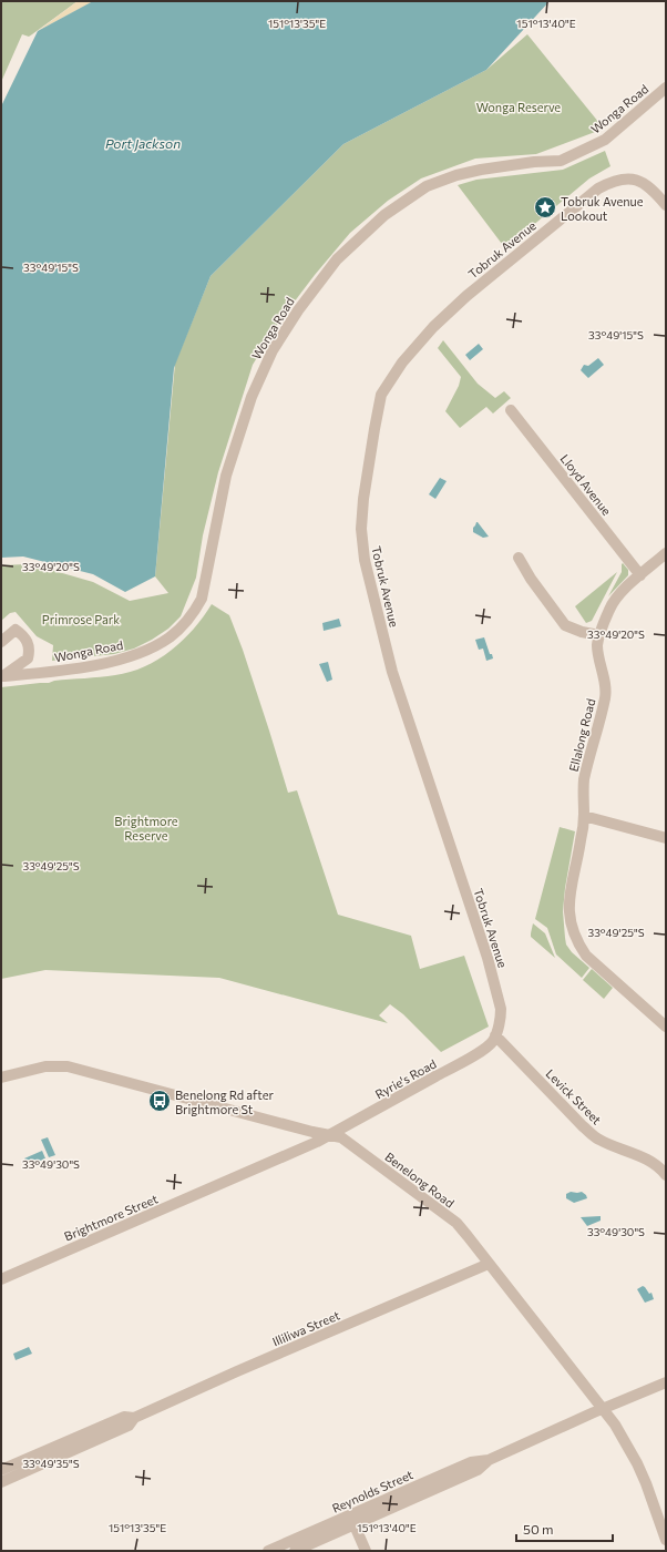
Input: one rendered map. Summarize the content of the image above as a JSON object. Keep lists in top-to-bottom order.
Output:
{
  "streets": {
    "street": [
      "Wonga Road",
      "Tobruk Avenue",
      "Lloyd Avenue",
      "Ellalong Road",
      "Ryrie's Road",
      "Levick Street",
      "Benelong Road",
      "Brightmore Street",
      "Illiliwa Street",
      "Reynolds Street"
    ]
  },
  "crossings": [
    ["Tobruk Avenue", "Ryrie's Road"],
    ["Tobruk Avenue", "Levick Street"],
    ["Lloyd Avenue", "Ellalong Road"],
    ["Ryrie's Road", "Levick Street"],
    ["Ryrie's Road", "Benelong Road"],
    ["Ryrie's Road", "Brightmore Street"],
    ["Benelong Road", "Brightmore Street"],
    ["Benelong Road", "Illiliwa Street"],
    ["Benelong Road", "Reynolds Street"]
  ],
  "water": ["Port Jackson"],
  "parks": ["Wonga Reserve", "Primrose Park", "Brightmore Reserve"],
  "places": {
    "place": ["Tobruk Avenue Lookout"],
    "bus stop": ["Benelong Rd after Brightmore St"]
  },
  "scale_bar": "50 m",
  "coordinates": [
    "151°13'35\"E",
    "151°13'40\"E",
    "33°49'15\"S",
    "33°49'20\"S",
    "33°49'25\"S",
    "33°49'30\"S",
    "33°49'35\"S"
  ]
}
